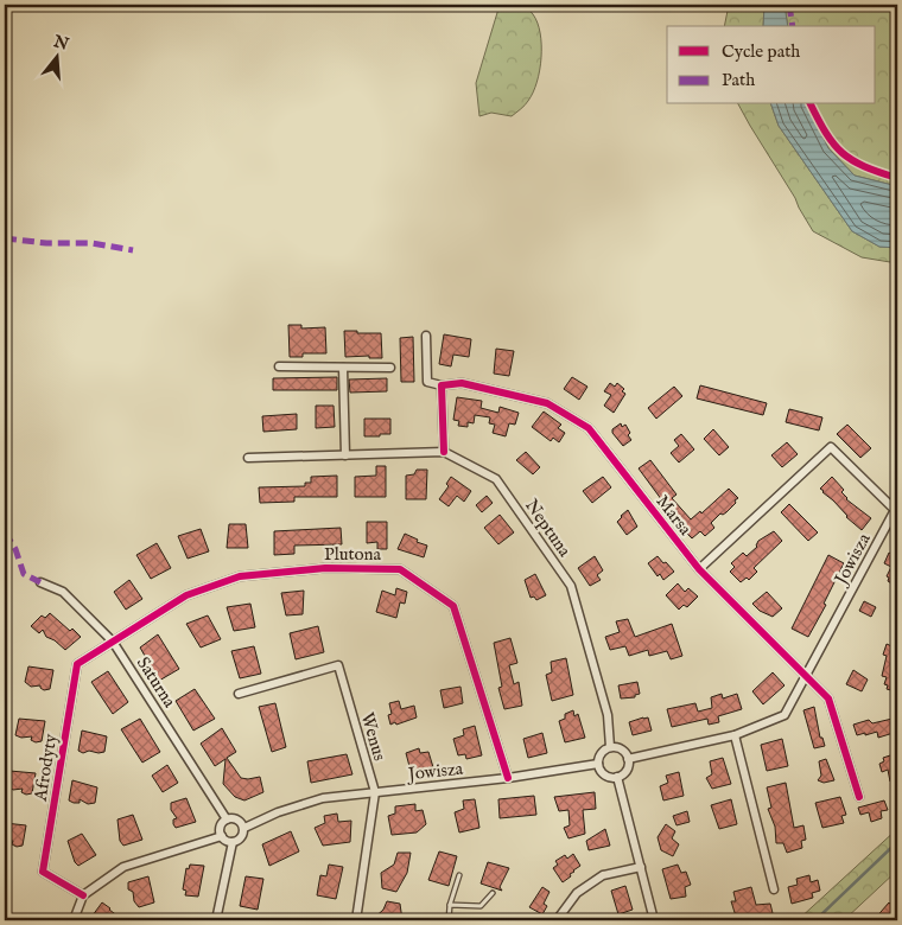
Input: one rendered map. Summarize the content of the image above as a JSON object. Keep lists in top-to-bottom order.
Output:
{
  "streets": {
    "street": [
      "Marsa",
      "Neptuna",
      "Plutona",
      "Jowisza",
      "Saturna",
      "Wenus",
      "Afrodyty"
    ]
  },
  "crossings": [
    ["Marsa", "Jowisza"],
    ["Neptuna", "Jowisza"],
    ["Plutona", "Jowisza"],
    ["Plutona", "Saturna"],
    ["Plutona", "Afrodyty"],
    ["Jowisza", "Saturna"],
    ["Jowisza", "Wenus"],
    ["Saturna", "Afrodyty"]
  ],
  "legend": ["Cycle path", "Path"],
  "north": "top"
}
